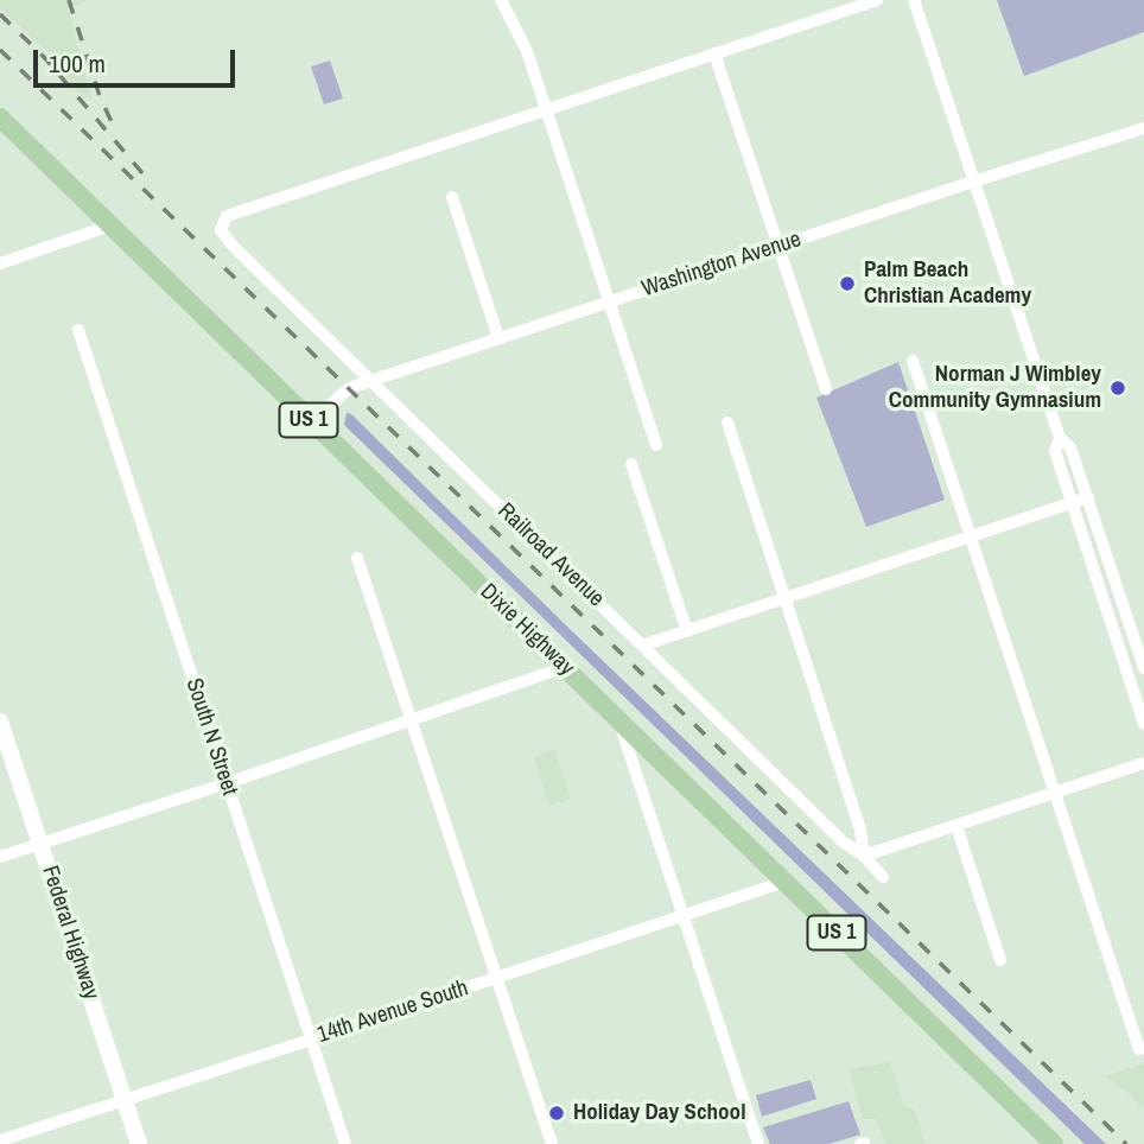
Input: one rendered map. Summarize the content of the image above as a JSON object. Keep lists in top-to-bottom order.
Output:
{
  "streets": {
    "main road": ["US 1", "Dixie Highway", "Federal Highway"],
    "street": [
      "Washington Avenue",
      "Railroad Avenue",
      "South N Street",
      "14th Avenue South"
    ]
  },
  "crossings": [
    ["Washington Avenue", "Railroad Avenue"],
    ["Washington Avenue", "Dixie Highway"],
    ["Dixie Highway", "14th Avenue South"],
    ["South N Street", "14th Avenue South"],
    ["Federal Highway", "14th Avenue South"]
  ],
  "places": ["Palm Beach Christian Academy", "Norman J Wimbley Community Gymnasium", "Holiday Day School"],
  "scale_bar": "100 m"
}
